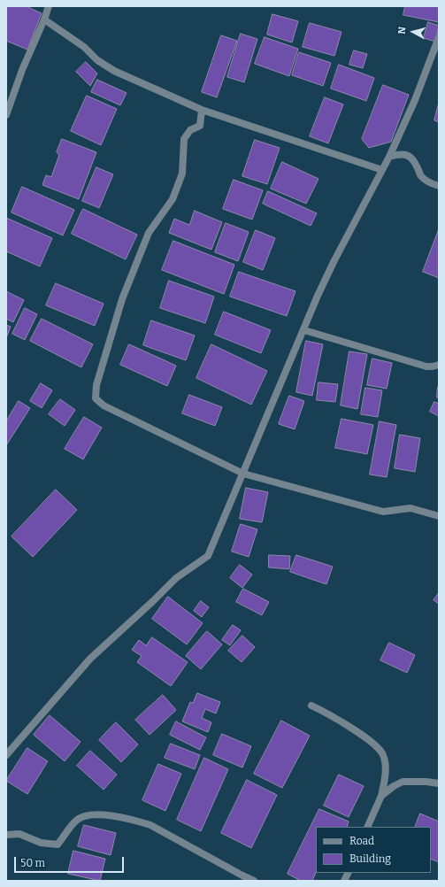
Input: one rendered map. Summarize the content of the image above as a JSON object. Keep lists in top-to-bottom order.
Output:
{
  "legend": ["Road", "Building"],
  "scale_bar": "50 m",
  "north": "left"
}
